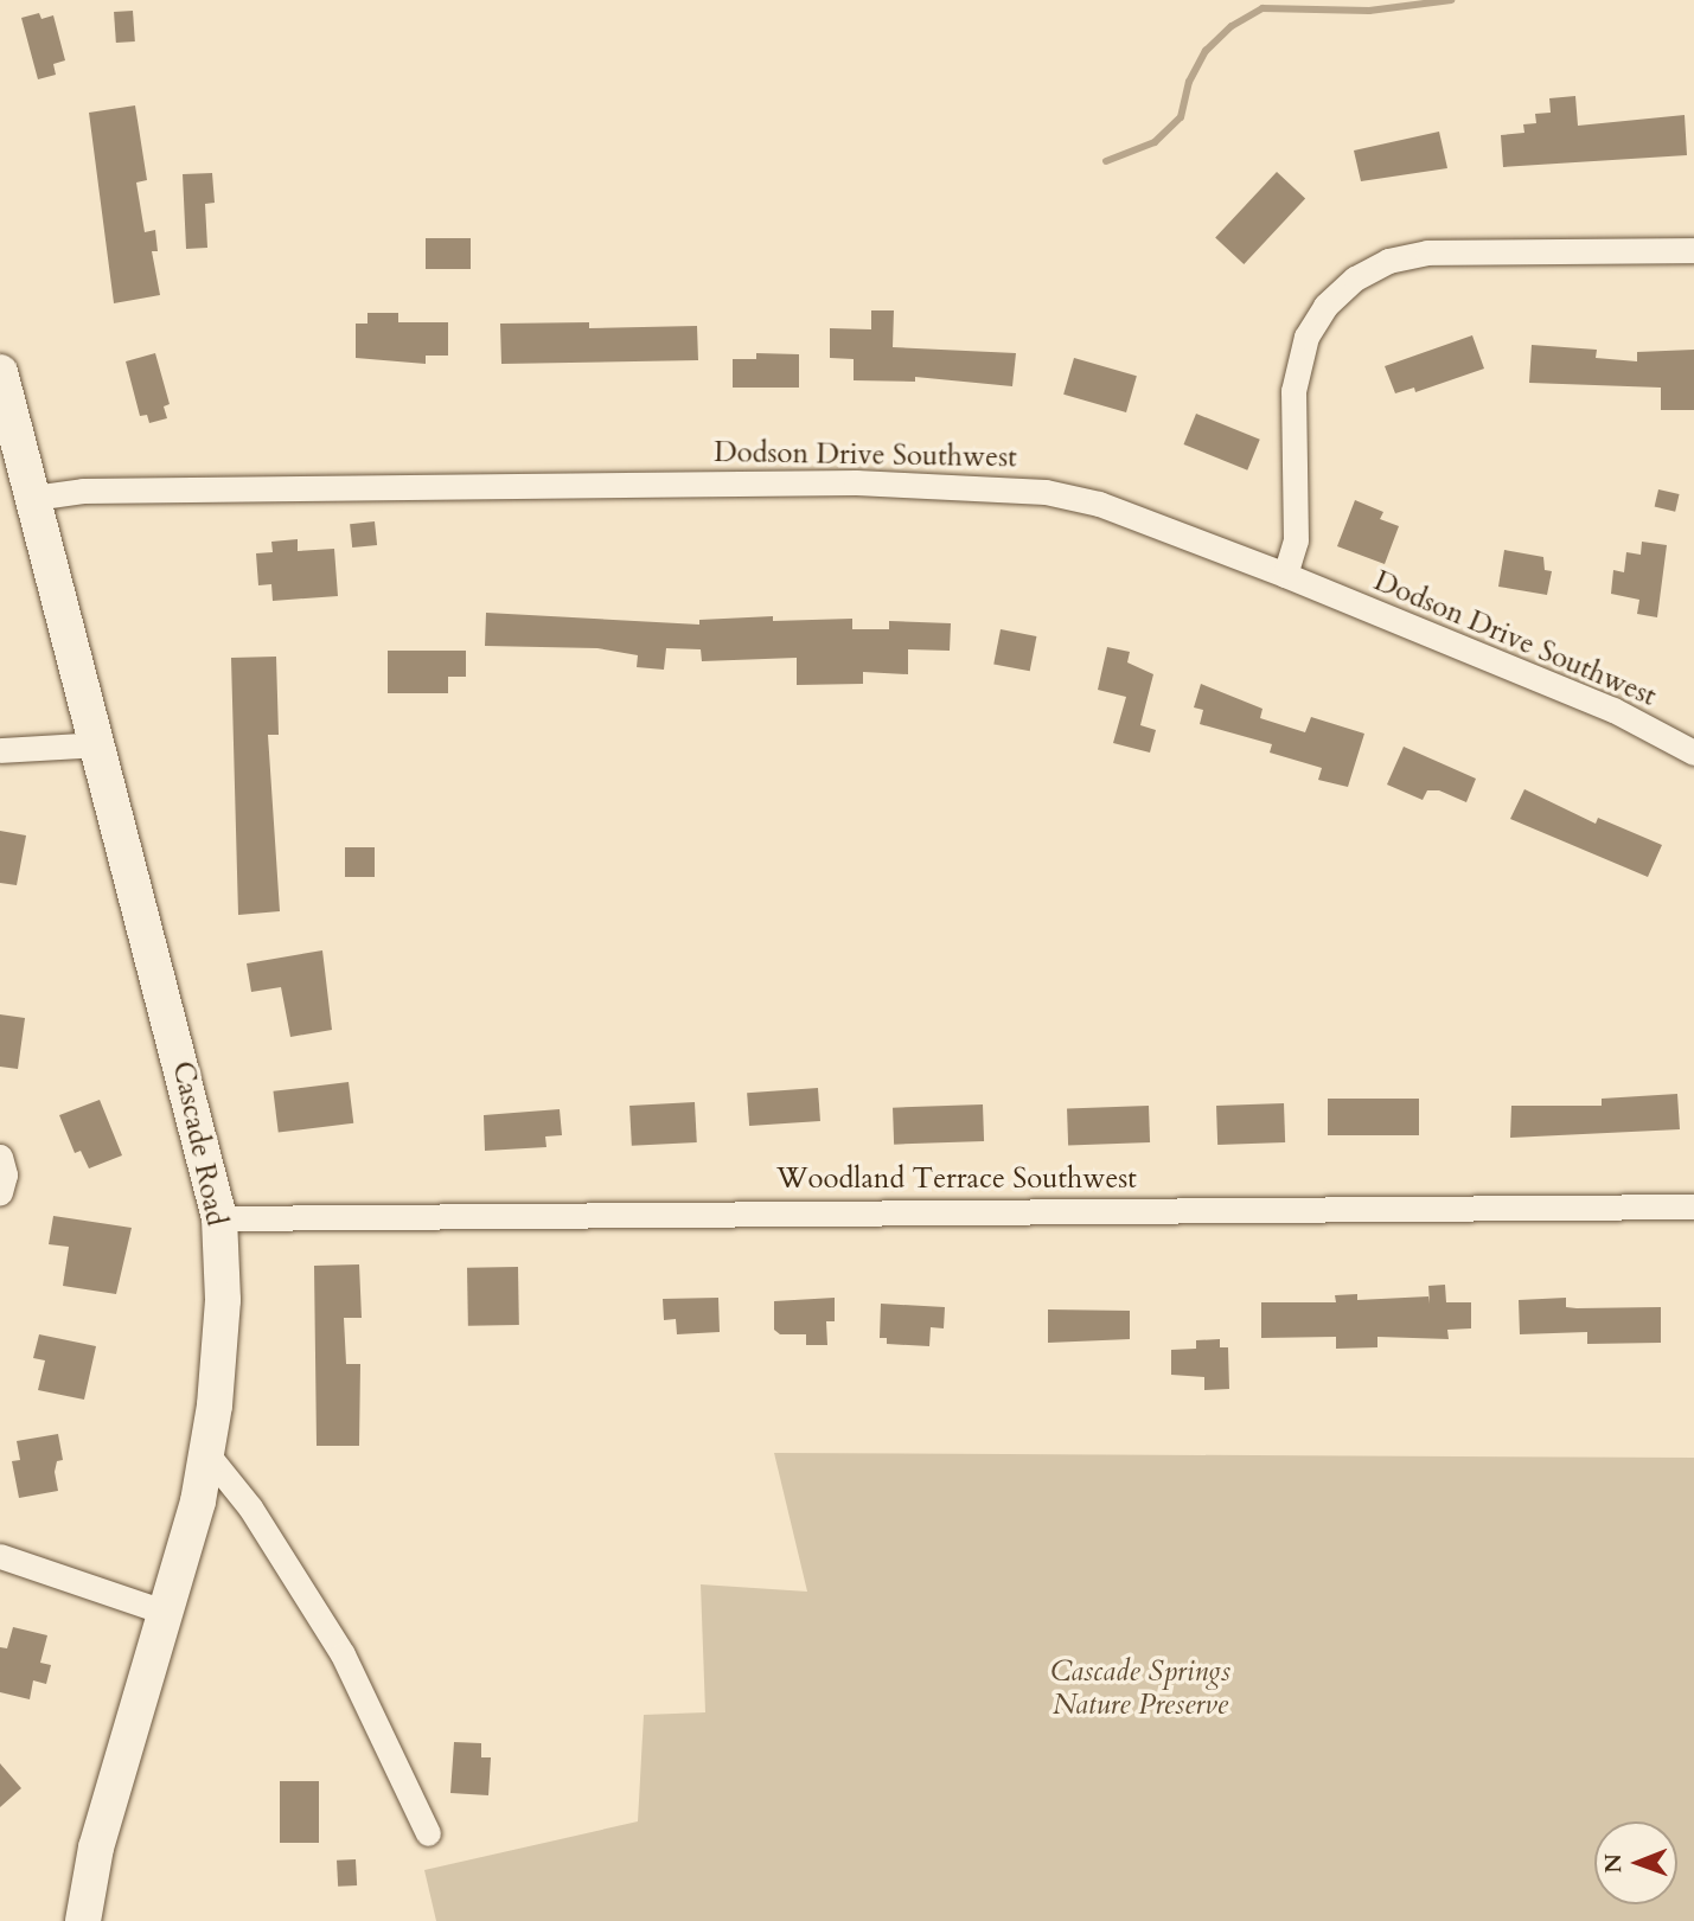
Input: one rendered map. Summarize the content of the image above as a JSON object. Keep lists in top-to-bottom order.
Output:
{
  "streets": {
    "main road": ["Cascade Road"],
    "street": ["Dodson Drive Southwest", "Woodland Terrace Southwest"]
  },
  "crossings": [
    ["Dodson Drive Southwest", "Cascade Road"],
    ["Cascade Road", "Woodland Terrace Southwest"]
  ],
  "parks": ["Cascade Springs Nature Preserve"],
  "north": "left"
}
